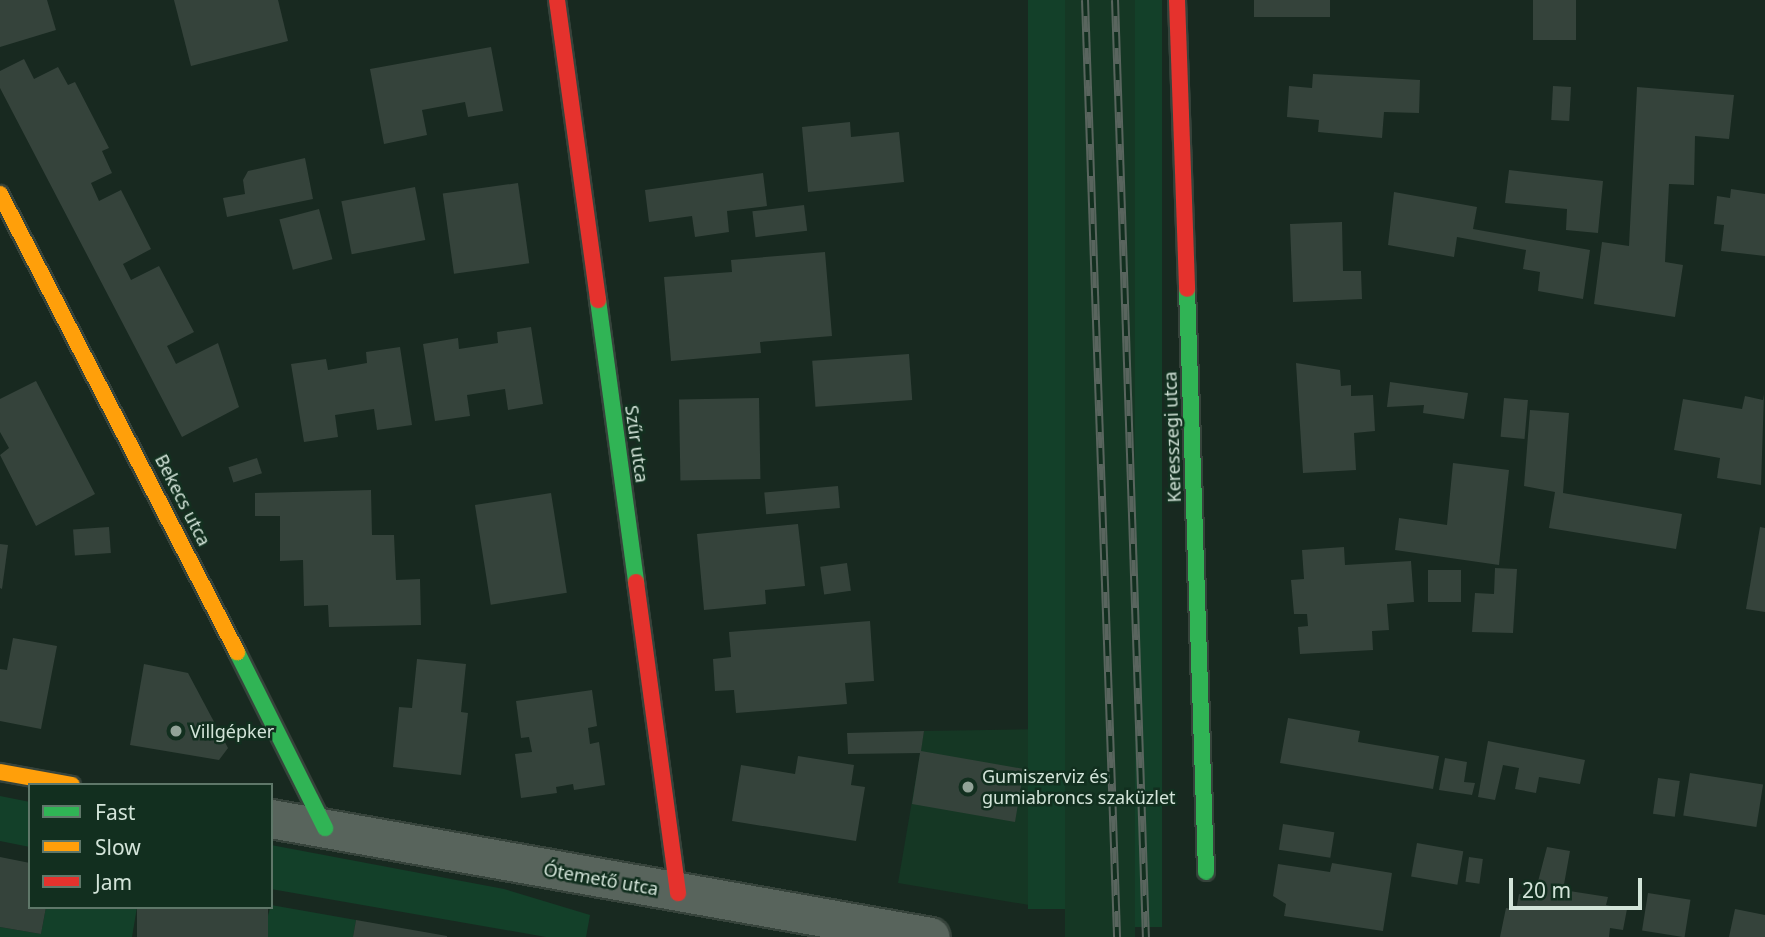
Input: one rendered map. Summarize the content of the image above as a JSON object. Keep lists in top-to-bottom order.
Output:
{
  "streets": {
    "street": [
      "Keresszegi utca",
      "Szűr utca",
      "Bekecs utca",
      "Ótemető utca"
    ]
  },
  "crossings": [
    ["Szűr utca", "Ótemető utca"],
    ["Bekecs utca", "Ótemető utca"]
  ],
  "places": ["Villgépker", "Gumiszerviz és gumiabroncs szaküzlet"],
  "legend": ["Fast", "Slow", "Jam"],
  "scale_bar": "20 m"
}
